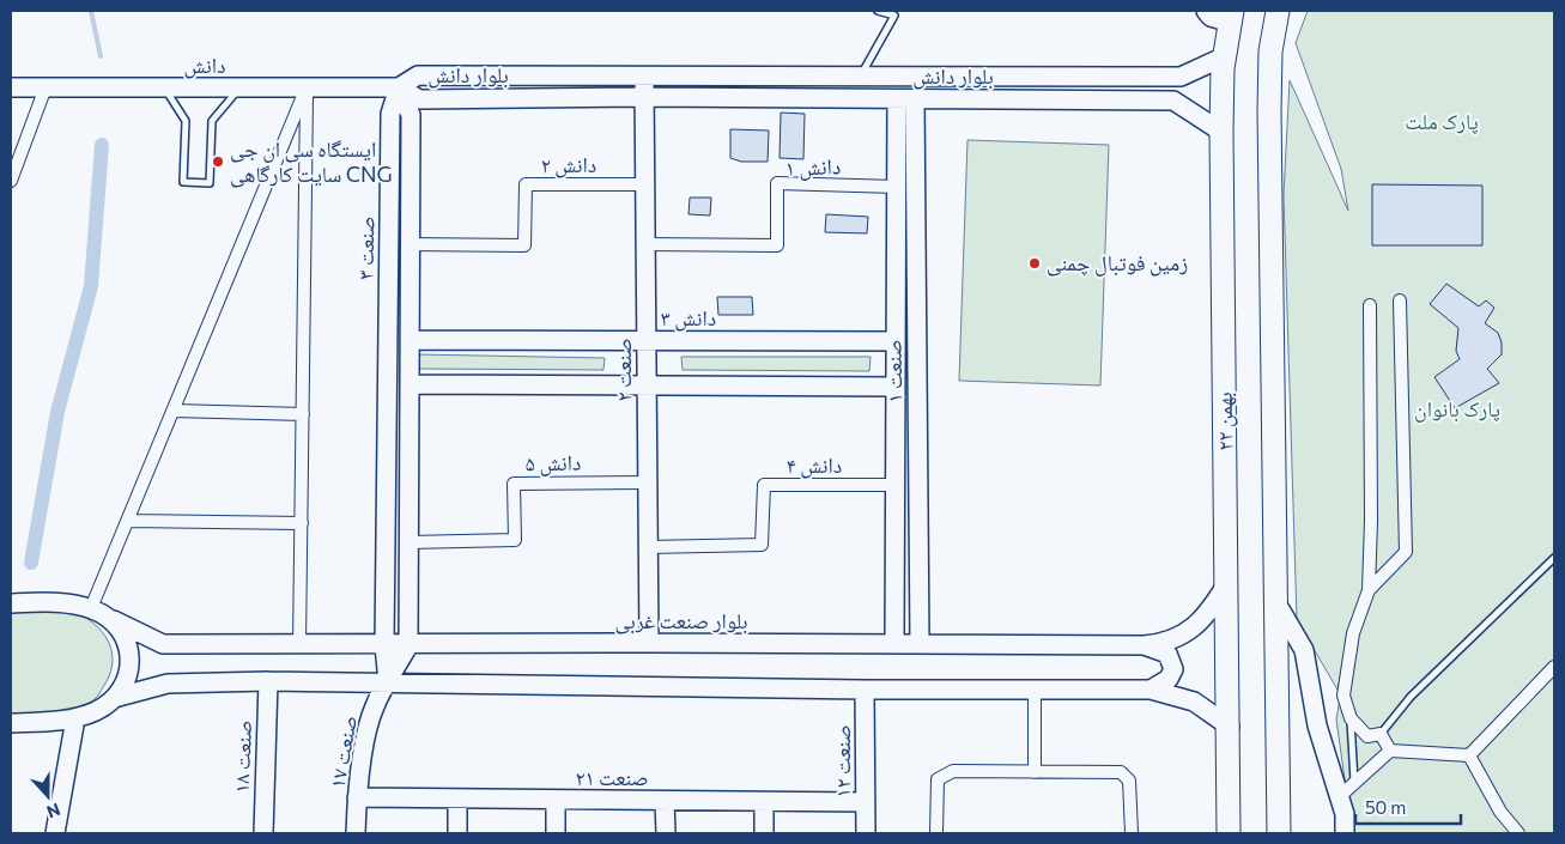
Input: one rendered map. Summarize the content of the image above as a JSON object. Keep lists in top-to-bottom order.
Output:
{
  "streets": {
    "highway": ["۲۲ بهمن"],
    "street": [
      "دانش",
      "بلوار دانش",
      "دانش ۲",
      "دانش ۱",
      "صنعت ۳",
      "دانش ۳",
      "صنعت ۲",
      "صنعت ۱",
      "دانش ۵",
      "دانش ۴",
      "بلوار صنعت غربی",
      "صنعت ۱۷",
      "صنعت ۱۸",
      "صنعت ۱۲",
      "صنعت ۲۱"
    ]
  },
  "crossings": [
    ["دانش", "بلوار دانش"],
    ["دانش", "صنعت ۳"],
    ["بلوار دانش", "صنعت ۳"],
    ["بلوار دانش", "صنعت ۲"],
    ["بلوار دانش", "صنعت ۱"],
    ["بلوار دانش", "۲۲ بهمن"],
    ["دانش ۲", "صنعت ۳"],
    ["دانش ۲", "صنعت ۲"],
    ["دانش ۱", "صنعت ۲"],
    ["دانش ۱", "صنعت ۱"],
    ["صنعت ۳", "دانش ۳"],
    ["صنعت ۳", "دانش ۵"],
    ["صنعت ۳", "بلوار صنعت غربی"],
    ["صنعت ۳", "صنعت ۱۷"],
    ["دانش ۳", "صنعت ۲"],
    ["دانش ۳", "صنعت ۱"],
    ["صنعت ۲", "دانش ۵"],
    ["صنعت ۲", "دانش ۴"],
    ["صنعت ۲", "بلوار صنعت غربی"],
    ["صنعت ۱", "دانش ۴"],
    ["صنعت ۱", "بلوار صنعت غربی"],
    ["۲۲ بهمن", "بلوار صنعت غربی"],
    ["بلوار صنعت غربی", "صنعت ۱۷"],
    ["صنعت ۱۷", "صنعت ۲۱"],
    ["صنعت ۱۲", "صنعت ۲۱"]
  ],
  "parks": ["پارک ملت", "پارک بانوان"],
  "places": ["ایستگاه سی ان جی سایت کارگاهی CNG", "زمین فوتبال چمنی"],
  "scale_bar": "50 m",
  "north": "bottom"
}
